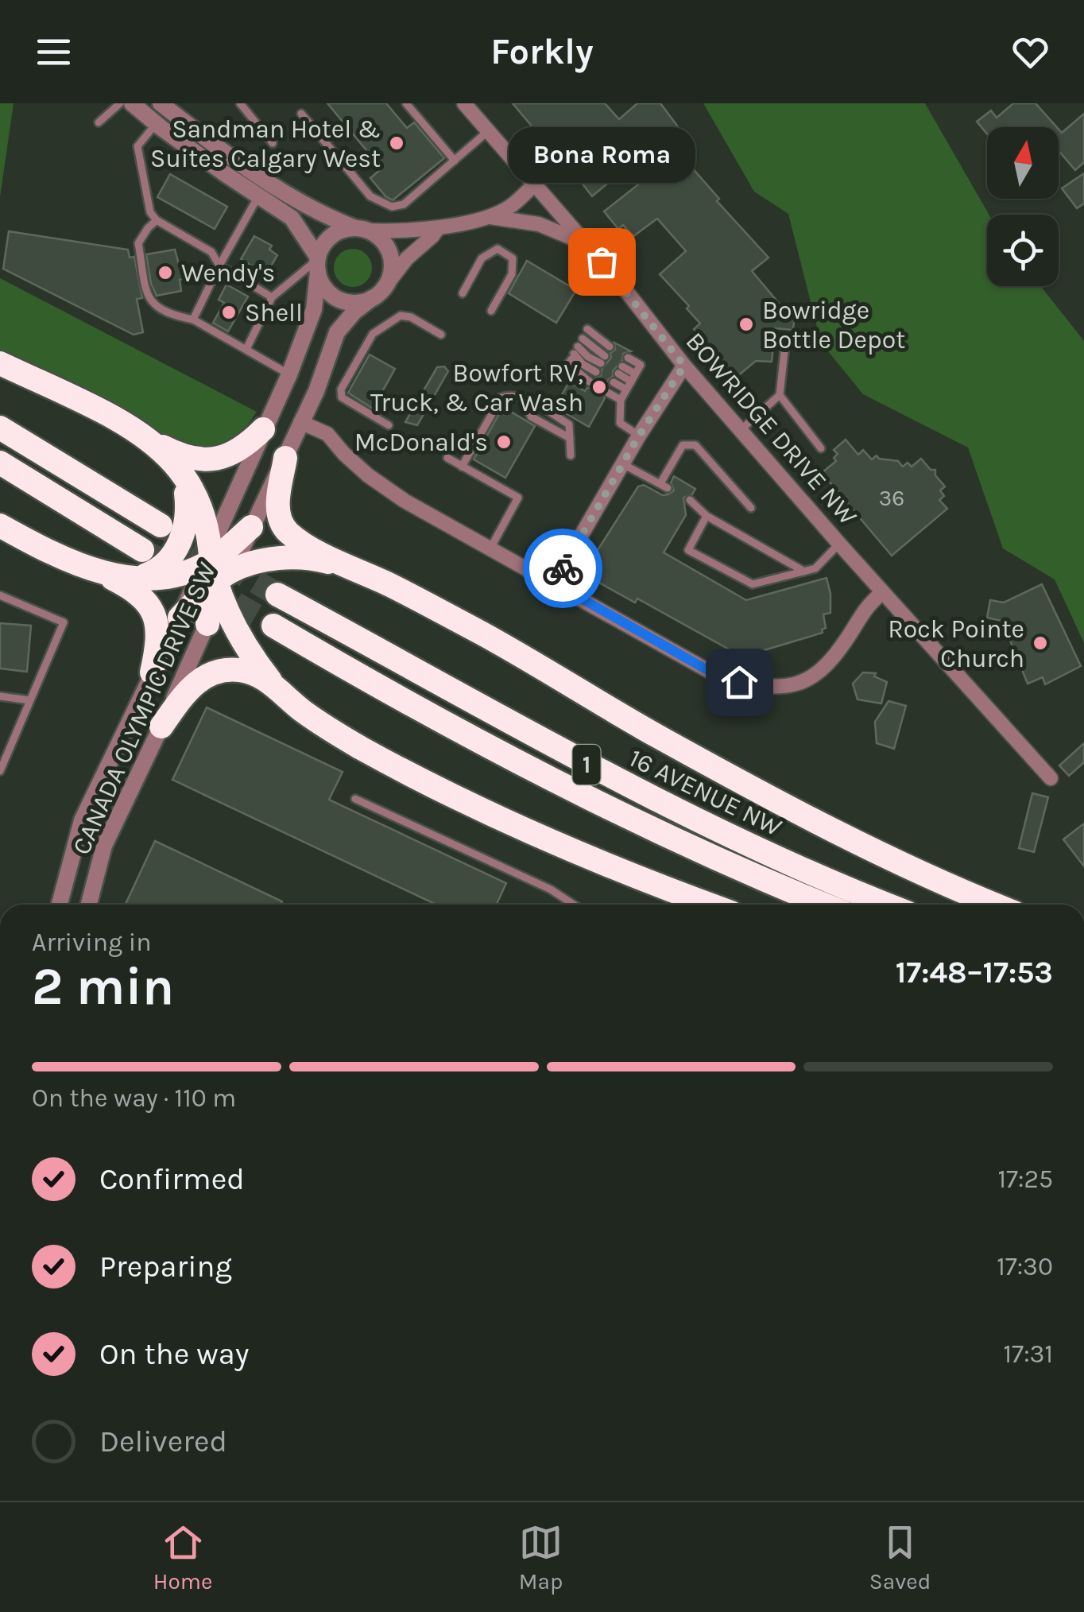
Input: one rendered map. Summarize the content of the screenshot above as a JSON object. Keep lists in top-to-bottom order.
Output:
{
  "streets": {
    "highway": ["1", "16 AVENUE NW"],
    "street": ["BOWRIDGE DRIVE NW", "CANADA OLYMPIC DRIVE SW"]
  },
  "places": [
    "Sandman Hotel & Suites Calgary West",
    "Bona Roma",
    "Wendy's",
    "Shell",
    "Bowridge Bottle Depot",
    "Bowfort RV, Truck, & Car Wash",
    "McDonald's",
    "Rock Pointe Church"
  ],
  "house_numbers": ["36"],
  "north": "top",
  "page": {
    "header": "Forkly",
    "bubble": "Bona Roma",
    "heading": ["2 min", "Arriving in", "17:48–17:53"],
    "bar": "On the way · 110 m",
    "list": [
      ["Confirmed", "17:25"],
      ["Preparing", "17:30"],
      ["On the way", "17:31"],
      "Delivered"
    ],
    "tabs": ["Home", "Map", "Saved"]
  }
}
